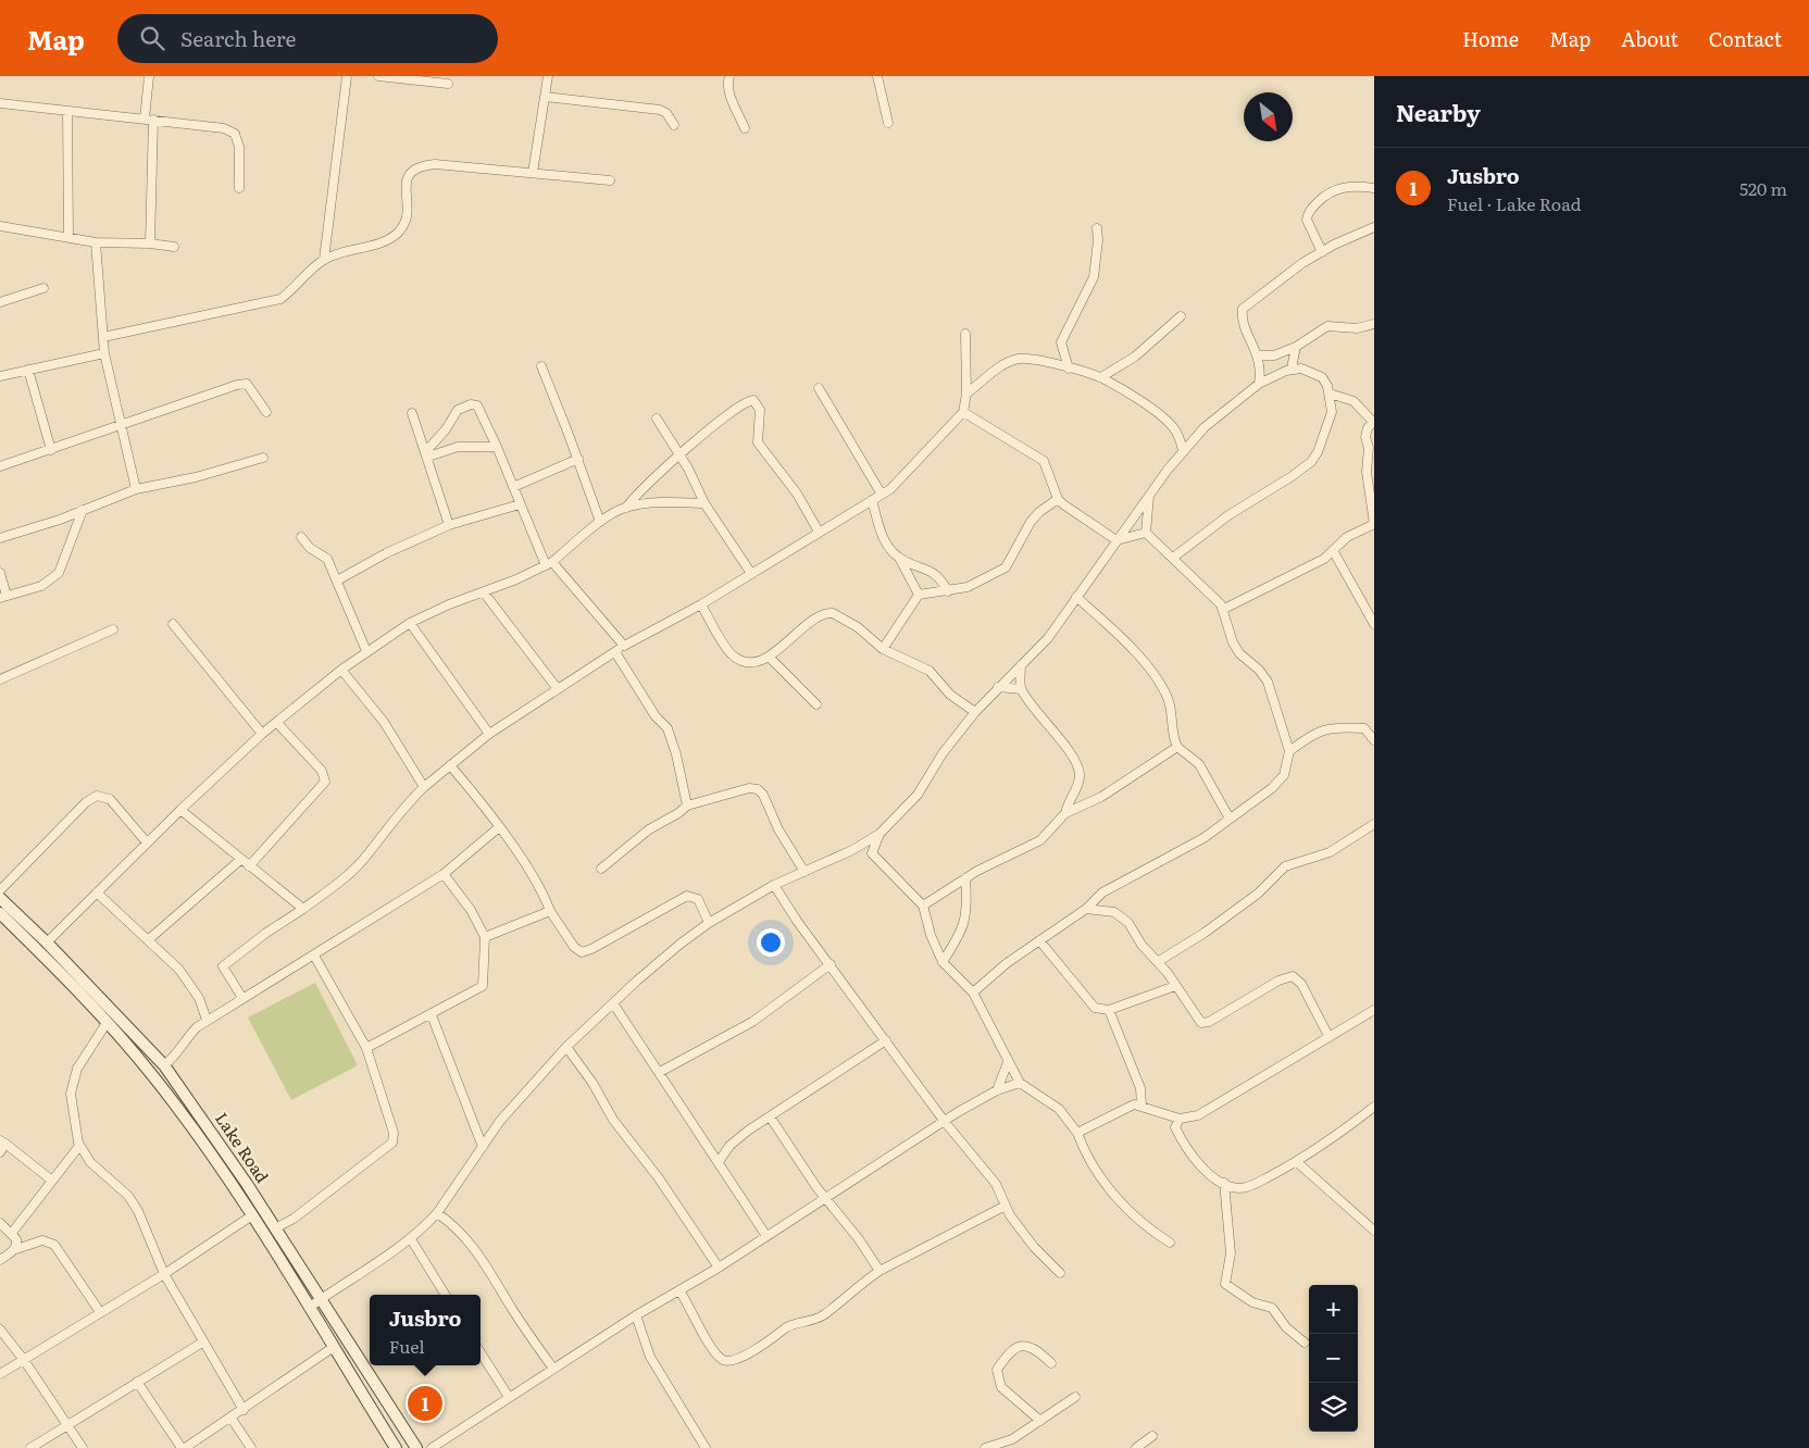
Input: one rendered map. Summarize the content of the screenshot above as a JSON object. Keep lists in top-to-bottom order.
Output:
{
  "streets": {
    "main road": ["Lake Road"]
  },
  "north": "bottom right",
  "page": {
    "header": "Map",
    "search": "Search here",
    "nav": [
      "Home",
      "Map",
      "About",
      "Contact"
    ],
    "heading": "Nearby",
    "list": [
      {
        "mark": "1",
        "name": "Jusbro",
        "note": "Fuel · Lake Road",
        "value": "520 m"
      }
    ],
    "map_buttons": ["+", "−"],
    "popup": ["Jusbro", "Fuel"],
    "pins": "1"
  }
}
